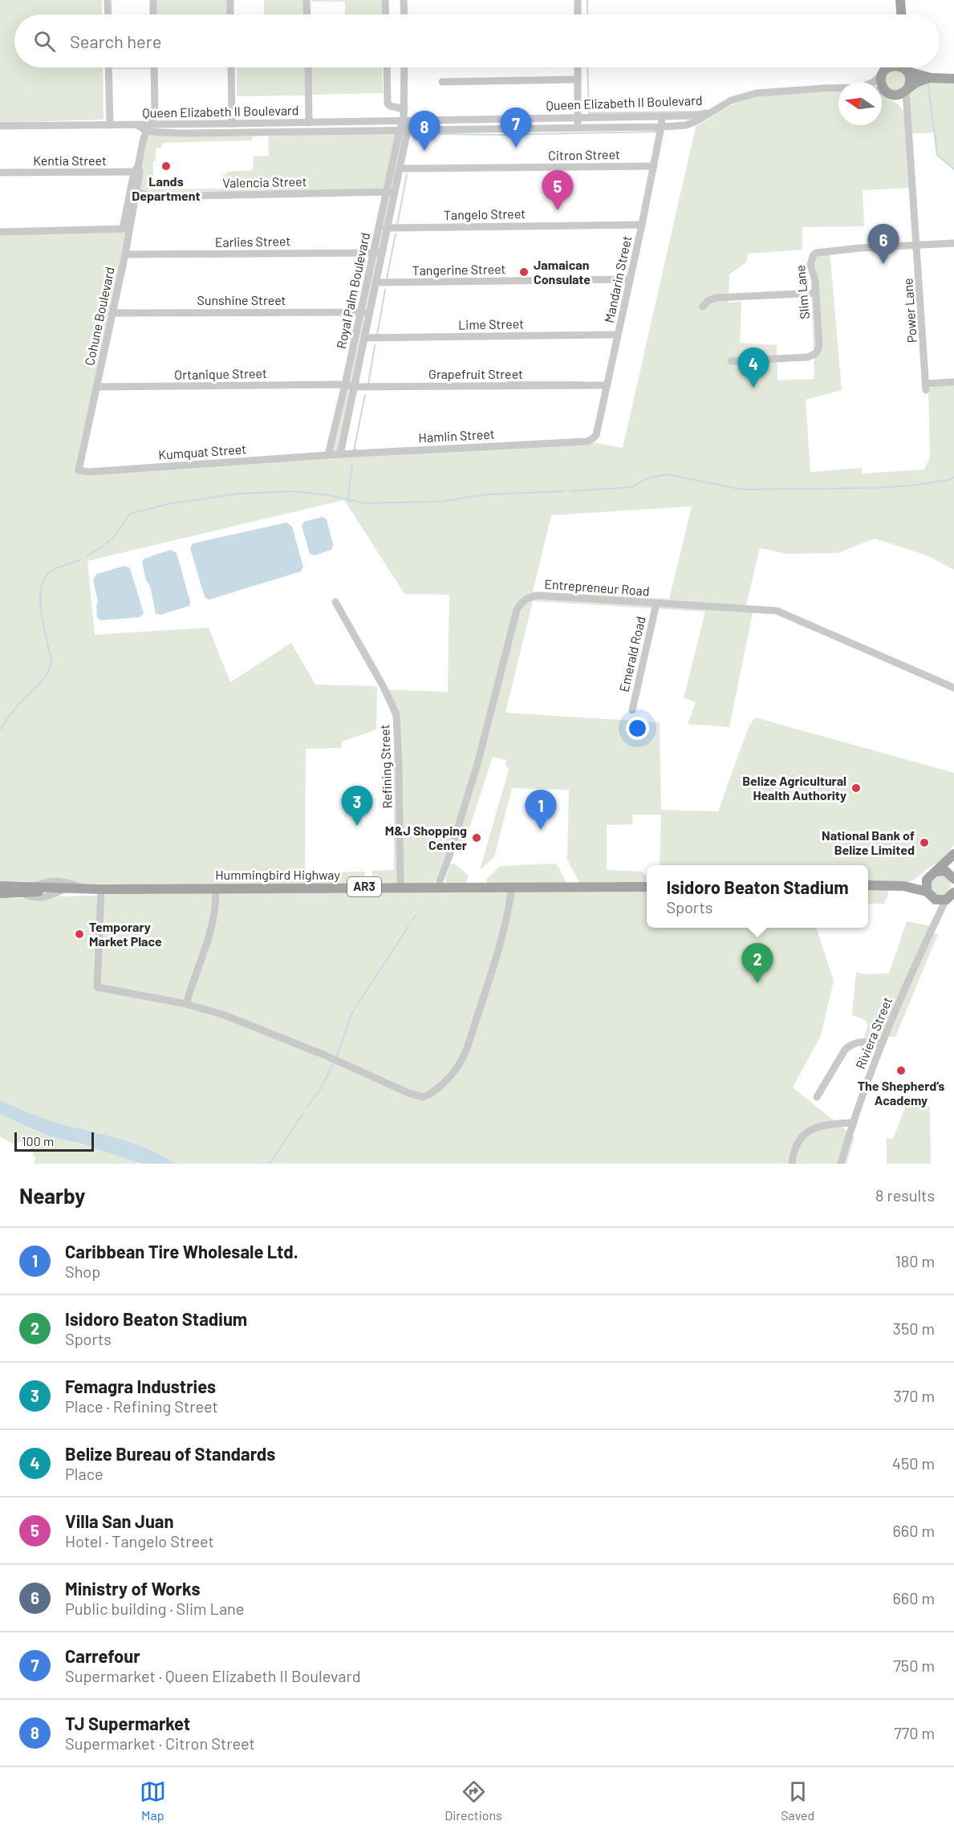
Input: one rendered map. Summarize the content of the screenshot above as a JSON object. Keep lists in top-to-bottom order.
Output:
{
  "streets": {
    "main road": ["Hummingbird Highway", "AR3"],
    "street": [
      "Queen Elizabeth II Boulevard",
      "Citron Street",
      "Kentia Street",
      "Valencia Street",
      "Tangelo Street",
      "Earlies Street",
      "Tangerine Street",
      "Mandarin Street",
      "Royal Palm Boulevard",
      "Slim Lane",
      "Sunshine Street",
      "Power Lane",
      "Cohune Boulevard",
      "Lime Street",
      "Ortanique Street",
      "Grapefruit Street",
      "Hamlin Street",
      "Kumquat Street",
      "Entrepreneur Road",
      "Emerald Road",
      "Refining Street",
      "Riviera Street"
    ]
  },
  "crossings": [
    ["Queen Elizabeth II Boulevard", "Mandarin Street"],
    ["Queen Elizabeth II Boulevard", "Royal Palm Boulevard"],
    ["Queen Elizabeth II Boulevard", "Cohune Boulevard"],
    ["Citron Street", "Mandarin Street"],
    ["Citron Street", "Royal Palm Boulevard"],
    ["Kentia Street", "Cohune Boulevard"],
    ["Valencia Street", "Royal Palm Boulevard"],
    ["Valencia Street", "Cohune Boulevard"],
    ["Tangelo Street", "Mandarin Street"],
    ["Tangelo Street", "Royal Palm Boulevard"],
    ["Earlies Street", "Royal Palm Boulevard"],
    ["Earlies Street", "Cohune Boulevard"],
    ["Tangerine Street", "Mandarin Street"],
    ["Tangerine Street", "Royal Palm Boulevard"],
    ["Mandarin Street", "Lime Street"],
    ["Mandarin Street", "Grapefruit Street"],
    ["Mandarin Street", "Hamlin Street"],
    ["Royal Palm Boulevard", "Sunshine Street"],
    ["Royal Palm Boulevard", "Lime Street"],
    ["Royal Palm Boulevard", "Ortanique Street"],
    ["Royal Palm Boulevard", "Grapefruit Street"],
    ["Royal Palm Boulevard", "Hamlin Street"],
    ["Royal Palm Boulevard", "Kumquat Street"],
    ["Slim Lane", "Power Lane"],
    ["Sunshine Street", "Cohune Boulevard"],
    ["Cohune Boulevard", "Ortanique Street"],
    ["Cohune Boulevard", "Kumquat Street"],
    ["Ortanique Street", "Grapefruit Street"],
    ["Hamlin Street", "Kumquat Street"],
    ["Entrepreneur Road", "Emerald Road"],
    ["Entrepreneur Road", "Hummingbird Highway"],
    ["Refining Street", "Hummingbird Highway"]
  ],
  "places": [
    "Lands Department",
    "Jamaican Consulate",
    "Belize Agricultural Health Authority",
    "M&J Shopping Center",
    "National Bank of Belize Limited",
    "Temporary Market Place",
    "The Shepherd’s Academy"
  ],
  "scale_bar": "100 m",
  "north": "left",
  "page": {
    "search": "Search here",
    "pins": [
      "7",
      "8",
      "5",
      "6",
      "4",
      "3",
      "1",
      "2"
    ],
    "popup": ["Isidoro Beaton Stadium", "Sports"],
    "scale": "100 m",
    "heading": ["Nearby", "8 results"],
    "list": [
      {
        "mark": "1",
        "name": "Caribbean Tire Wholesale Ltd.",
        "note": "Shop",
        "value": "180 m"
      },
      {
        "mark": "2",
        "name": "Isidoro Beaton Stadium",
        "note": "Sports",
        "value": "350 m"
      },
      {
        "mark": "3",
        "name": "Femagra Industries",
        "note": "Place · Refining Street",
        "value": "370 m"
      },
      {
        "mark": "4",
        "name": "Belize Bureau of Standards",
        "note": "Place",
        "value": "450 m"
      },
      {
        "mark": "5",
        "name": "Villa San Juan",
        "note": "Hotel · Tangelo Street",
        "value": "660 m"
      },
      {
        "mark": "6",
        "name": "Ministry of Works",
        "note": "Public building · Slim Lane",
        "value": "660 m"
      },
      {
        "mark": "7",
        "name": "Carrefour",
        "note": "Supermarket · Queen Elizabeth II Boulevard",
        "value": "750 m"
      },
      {
        "mark": "8",
        "name": "TJ Supermarket",
        "note": "Supermarket · Citron Street",
        "value": "770 m"
      }
    ],
    "nav": ["Map", "Directions", "Saved"]
  }
}
